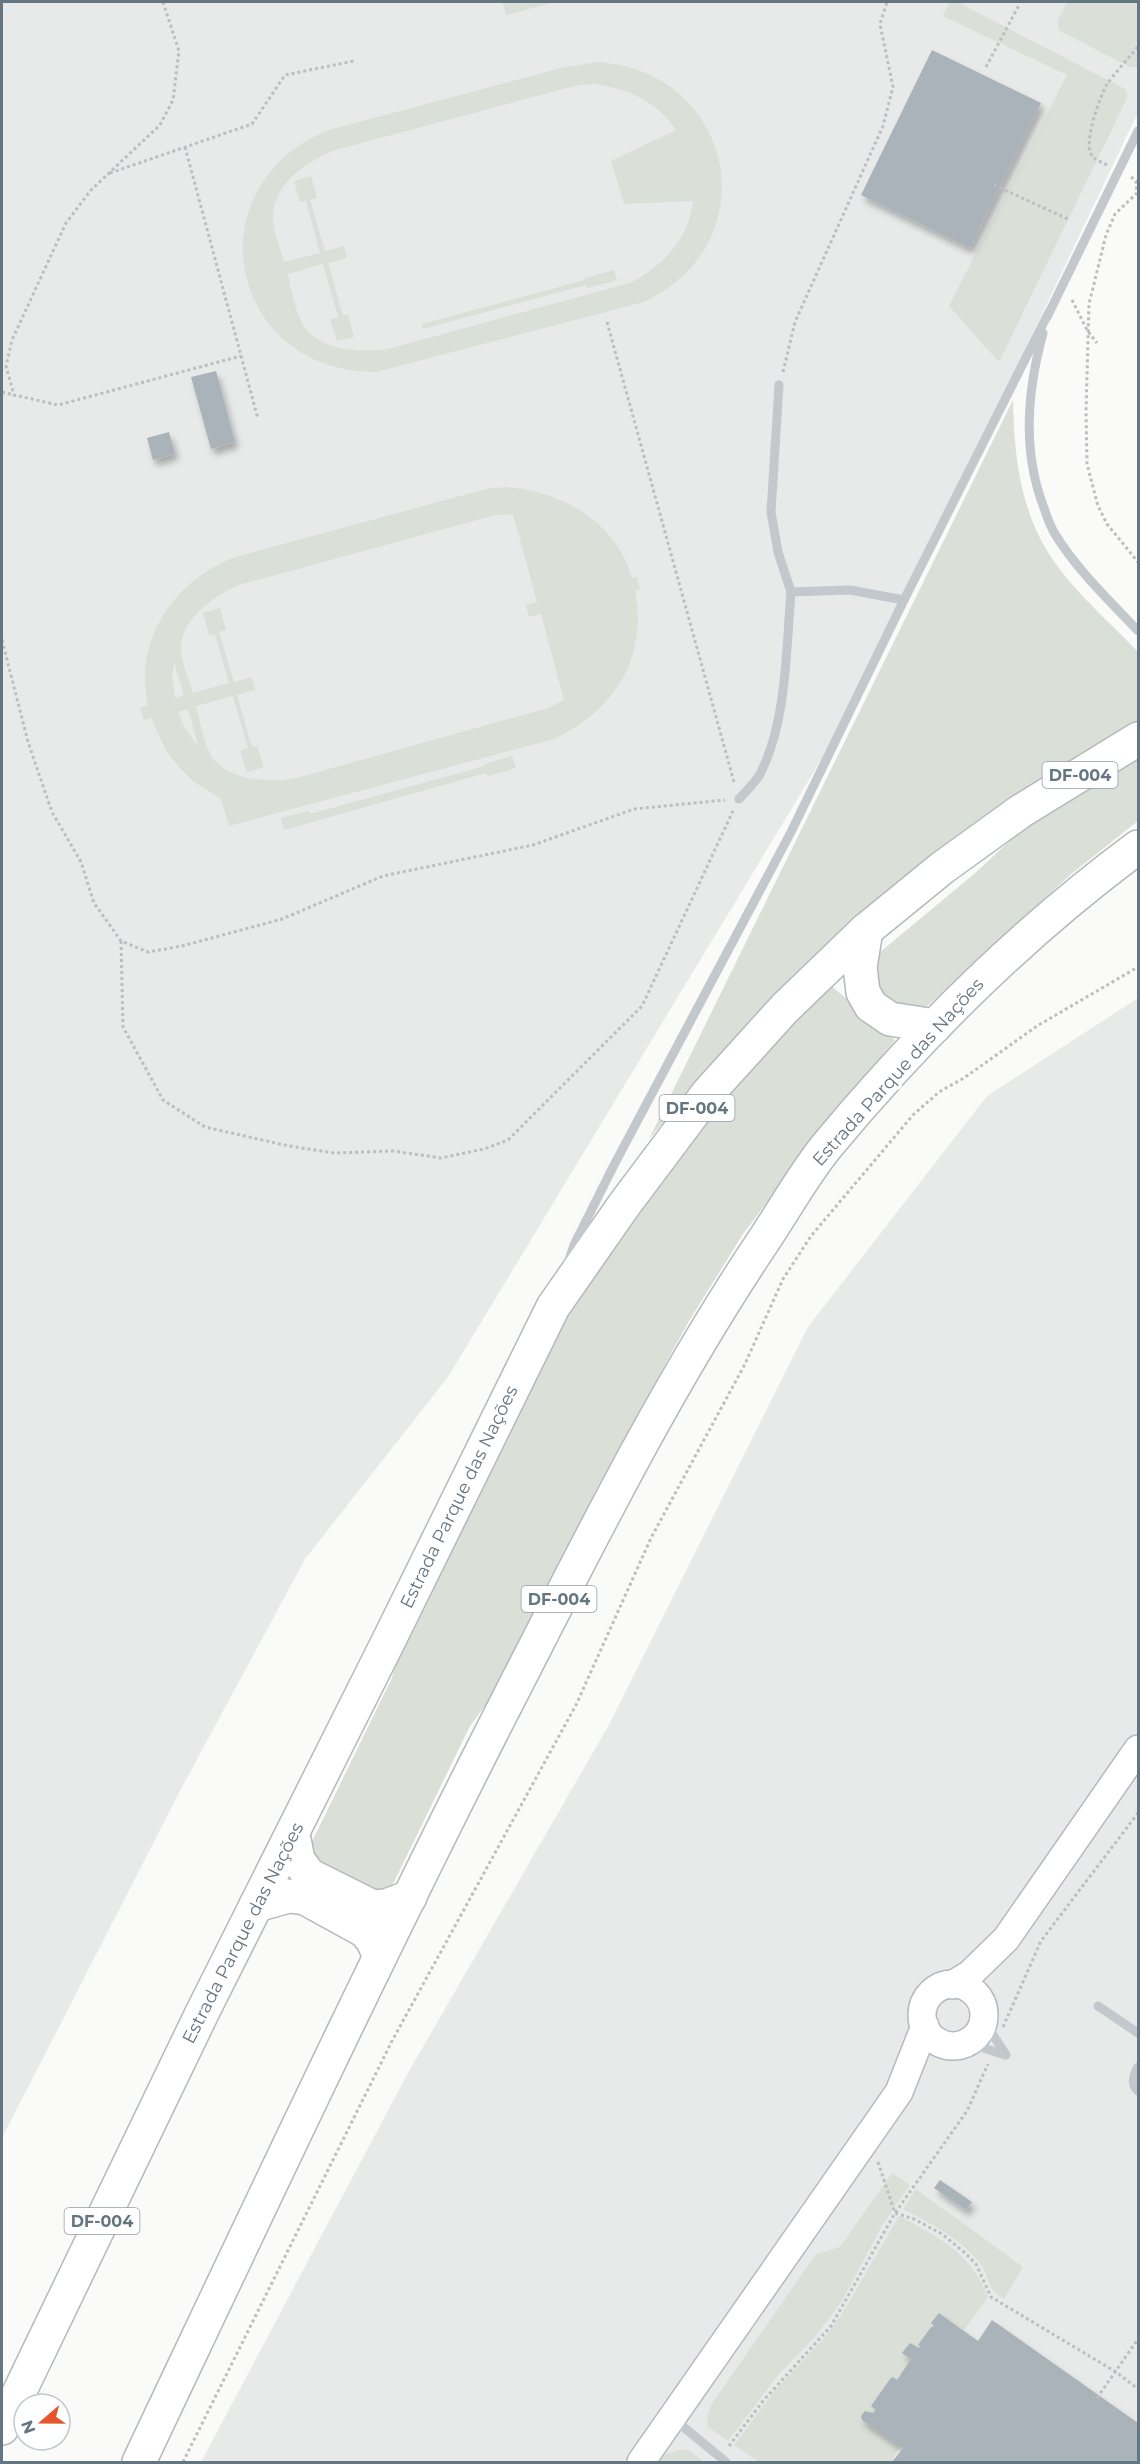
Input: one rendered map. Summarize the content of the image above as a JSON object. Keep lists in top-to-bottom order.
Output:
{
  "streets": {
    "highway": ["DF-004", "Estrada Parque das Nações"]
  },
  "north": "left"
}
